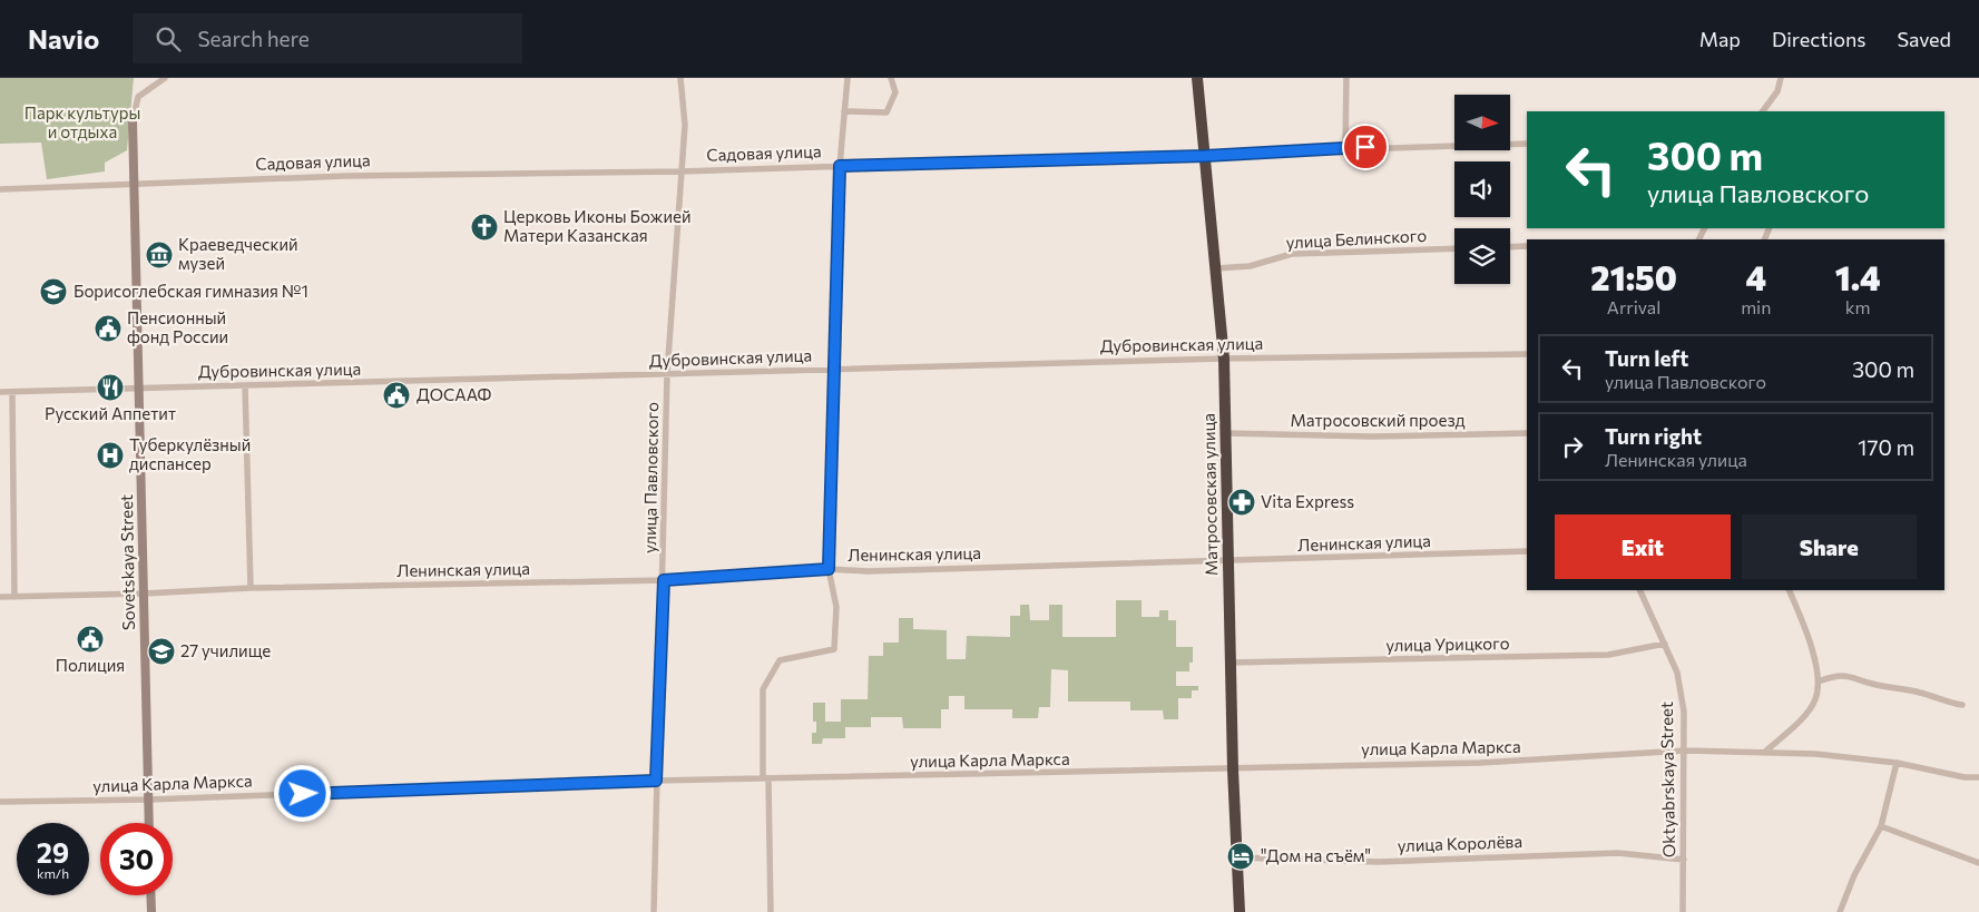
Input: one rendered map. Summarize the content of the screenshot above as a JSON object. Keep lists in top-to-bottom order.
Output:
{
  "streets": {
    "highway": ["Матросовская улица"],
    "street": [
      "Садовая улица",
      "улица Белинского",
      "Дубровинская улица",
      "Матросовский проезд",
      "улица Павловского",
      "Ленинская улица",
      "Sovetskaya Street",
      "улица Урицкого",
      "улица Карла Маркса",
      "Oktyabrskaya Street",
      "улица Королёва"
    ]
  },
  "crossings": [
    ["Садовая улица", "улица Павловского"],
    ["Садовая улица", "Матросовская улица"],
    ["Садовая улица", "Sovetskaya Street"],
    ["улица Белинского", "Матросовская улица"],
    ["Дубровинская улица", "улица Павловского"],
    ["Дубровинская улица", "Матросовская улица"],
    ["Дубровинская улица", "Sovetskaya Street"],
    ["Матросовский проезд", "Матросовская улица"],
    ["улица Павловского", "Ленинская улица"],
    ["улица Павловского", "улица Карла Маркса"],
    ["Матросовская улица", "Ленинская улица"],
    ["Матросовская улица", "улица Урицкого"],
    ["Матросовская улица", "улица Карла Маркса"],
    ["Матросовская улица", "улица Королёва"],
    ["Ленинская улица", "Sovetskaya Street"],
    ["Sovetskaya Street", "улица Карла Маркса"],
    ["улица Урицкого", "Oktyabrskaya Street"],
    ["улица Карла Маркса", "Oktyabrskaya Street"],
    ["Oktyabrskaya Street", "улица Королёва"]
  ],
  "parks": ["Парк культуры и отдыха"],
  "places": {
    "church": ["Церковь Иконы Божией Матери Казанская"],
    "museum": ["Краеведческий музей"],
    "school or university": ["Борисоглебская гимназия №1", "27 училище"],
    "public building": ["Пенсионный фонд России", "ДОСААФ", "Полиция"],
    "restaurant": ["Русский Аппетит"],
    "hospital": ["Туберкулёзный диспансер"],
    "pharmacy": ["Vita Express"],
    "hotel": ["\"Дом на съём\""]
  },
  "north": "right",
  "page": {
    "header": "Navio",
    "search": "Search here",
    "nav": ["Map", "Directions", "Saved"],
    "turn": ["300 m", "улица Павловского"],
    "eta": [
      "21:50",
      "Arrival",
      "4",
      "min",
      "1.4",
      "km"
    ],
    "list": [
      {
        "name": "Turn left",
        "note": "улица Павловского",
        "value": "300 m"
      },
      {
        "name": "Turn right",
        "note": "Ленинская улица",
        "value": "170 m"
      }
    ],
    "buttons": ["Exit", "Share"],
    "speed": "29 km/h",
    "limit": "30"
  }
}
